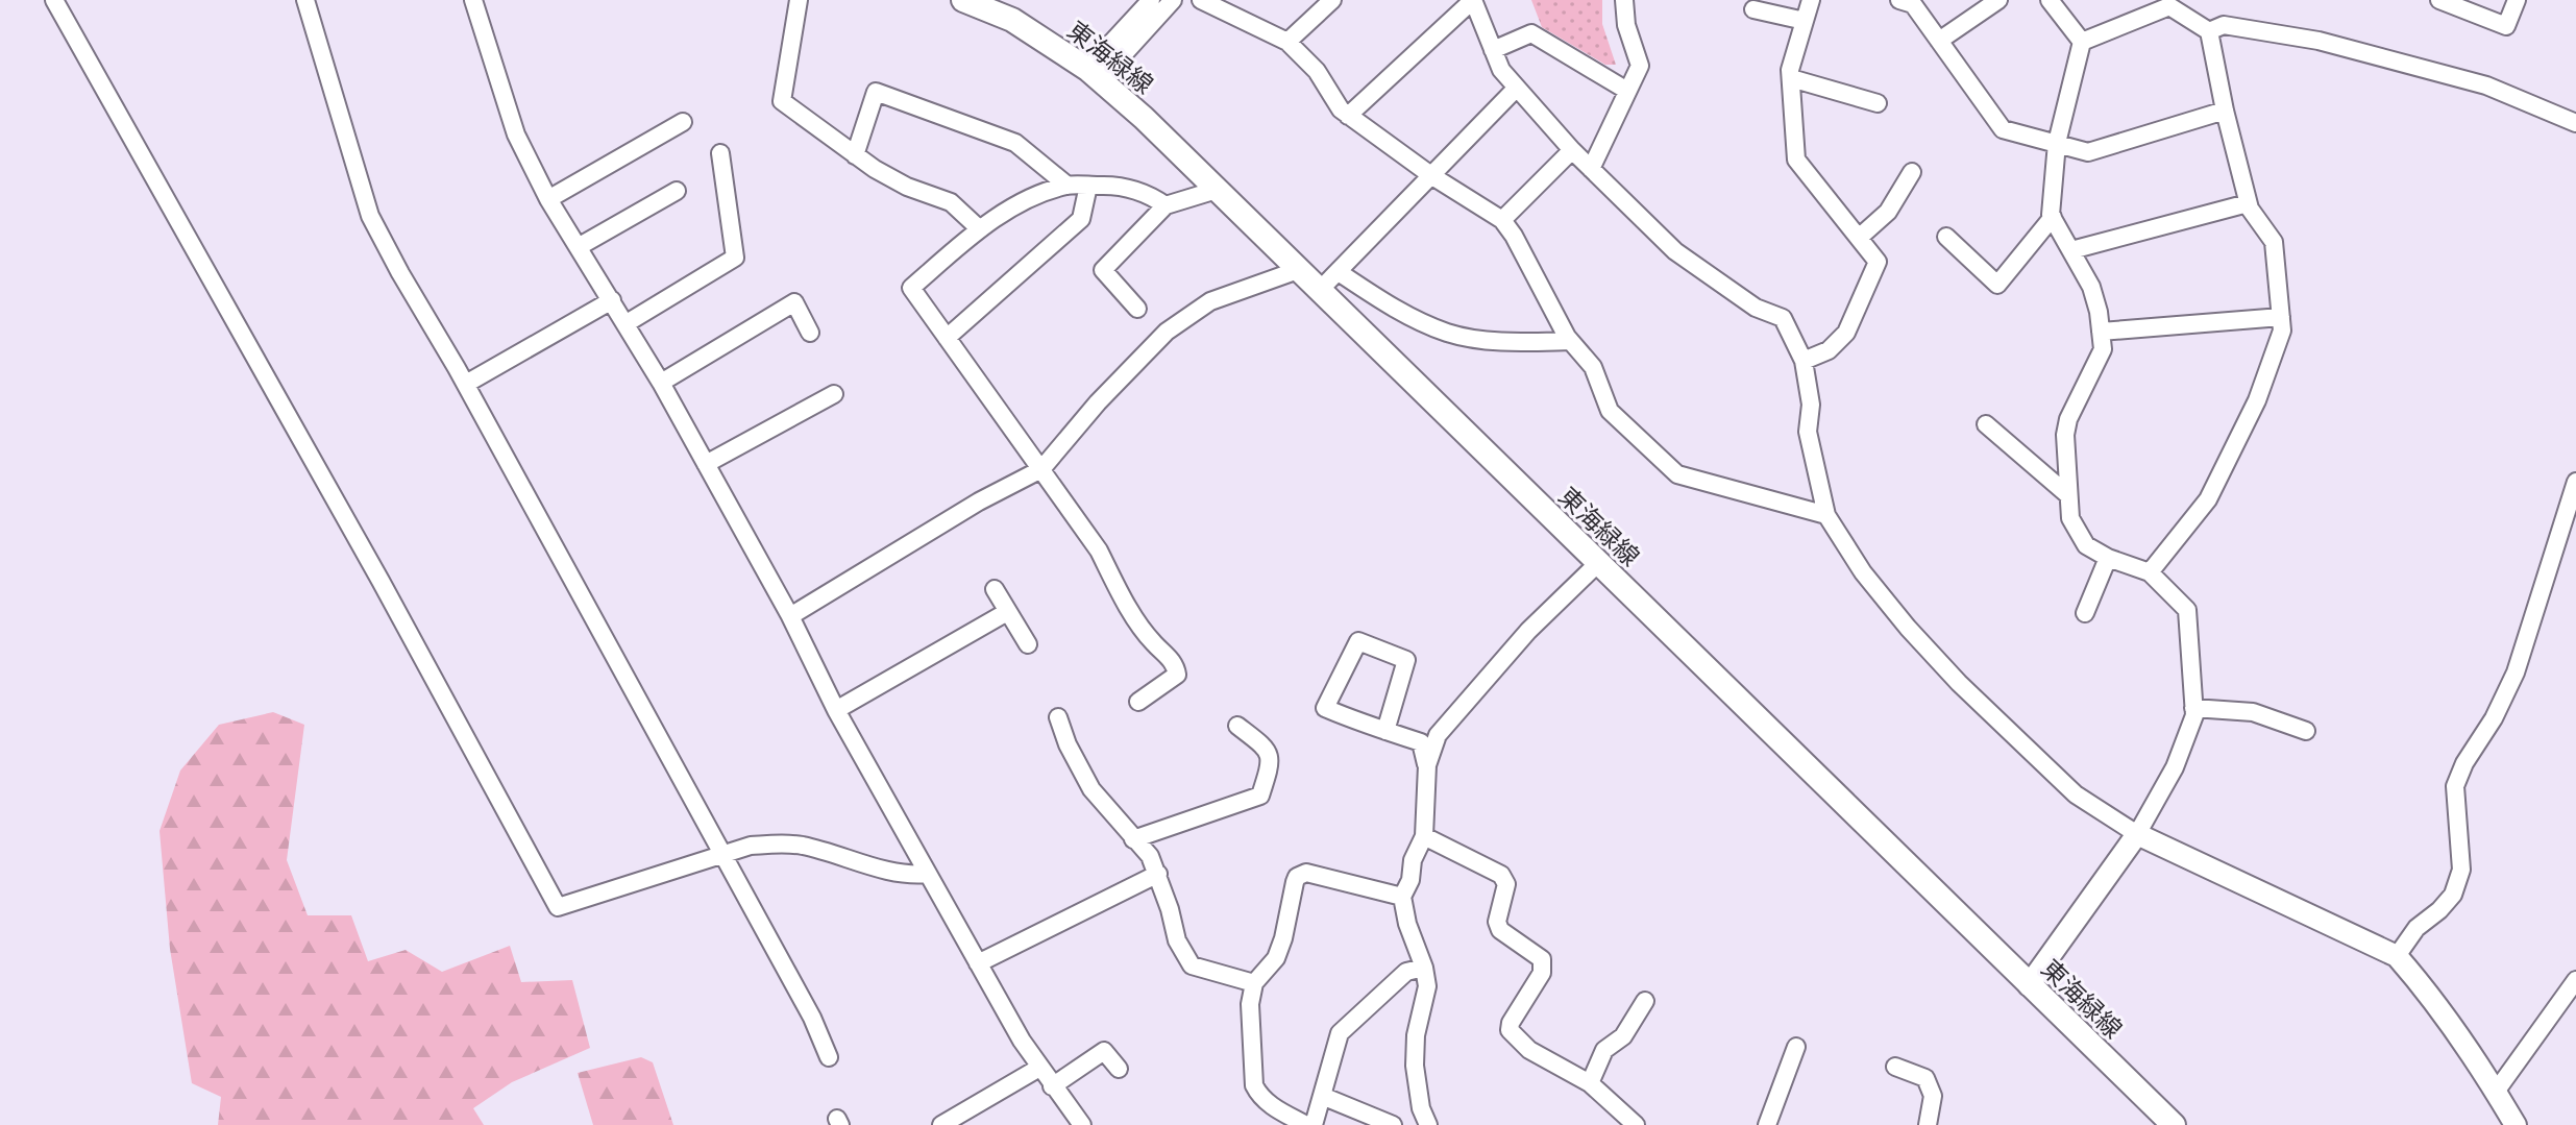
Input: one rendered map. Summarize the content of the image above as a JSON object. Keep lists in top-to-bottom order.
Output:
{
  "streets": {
    "main road": ["東海緑線"]
  }
}
